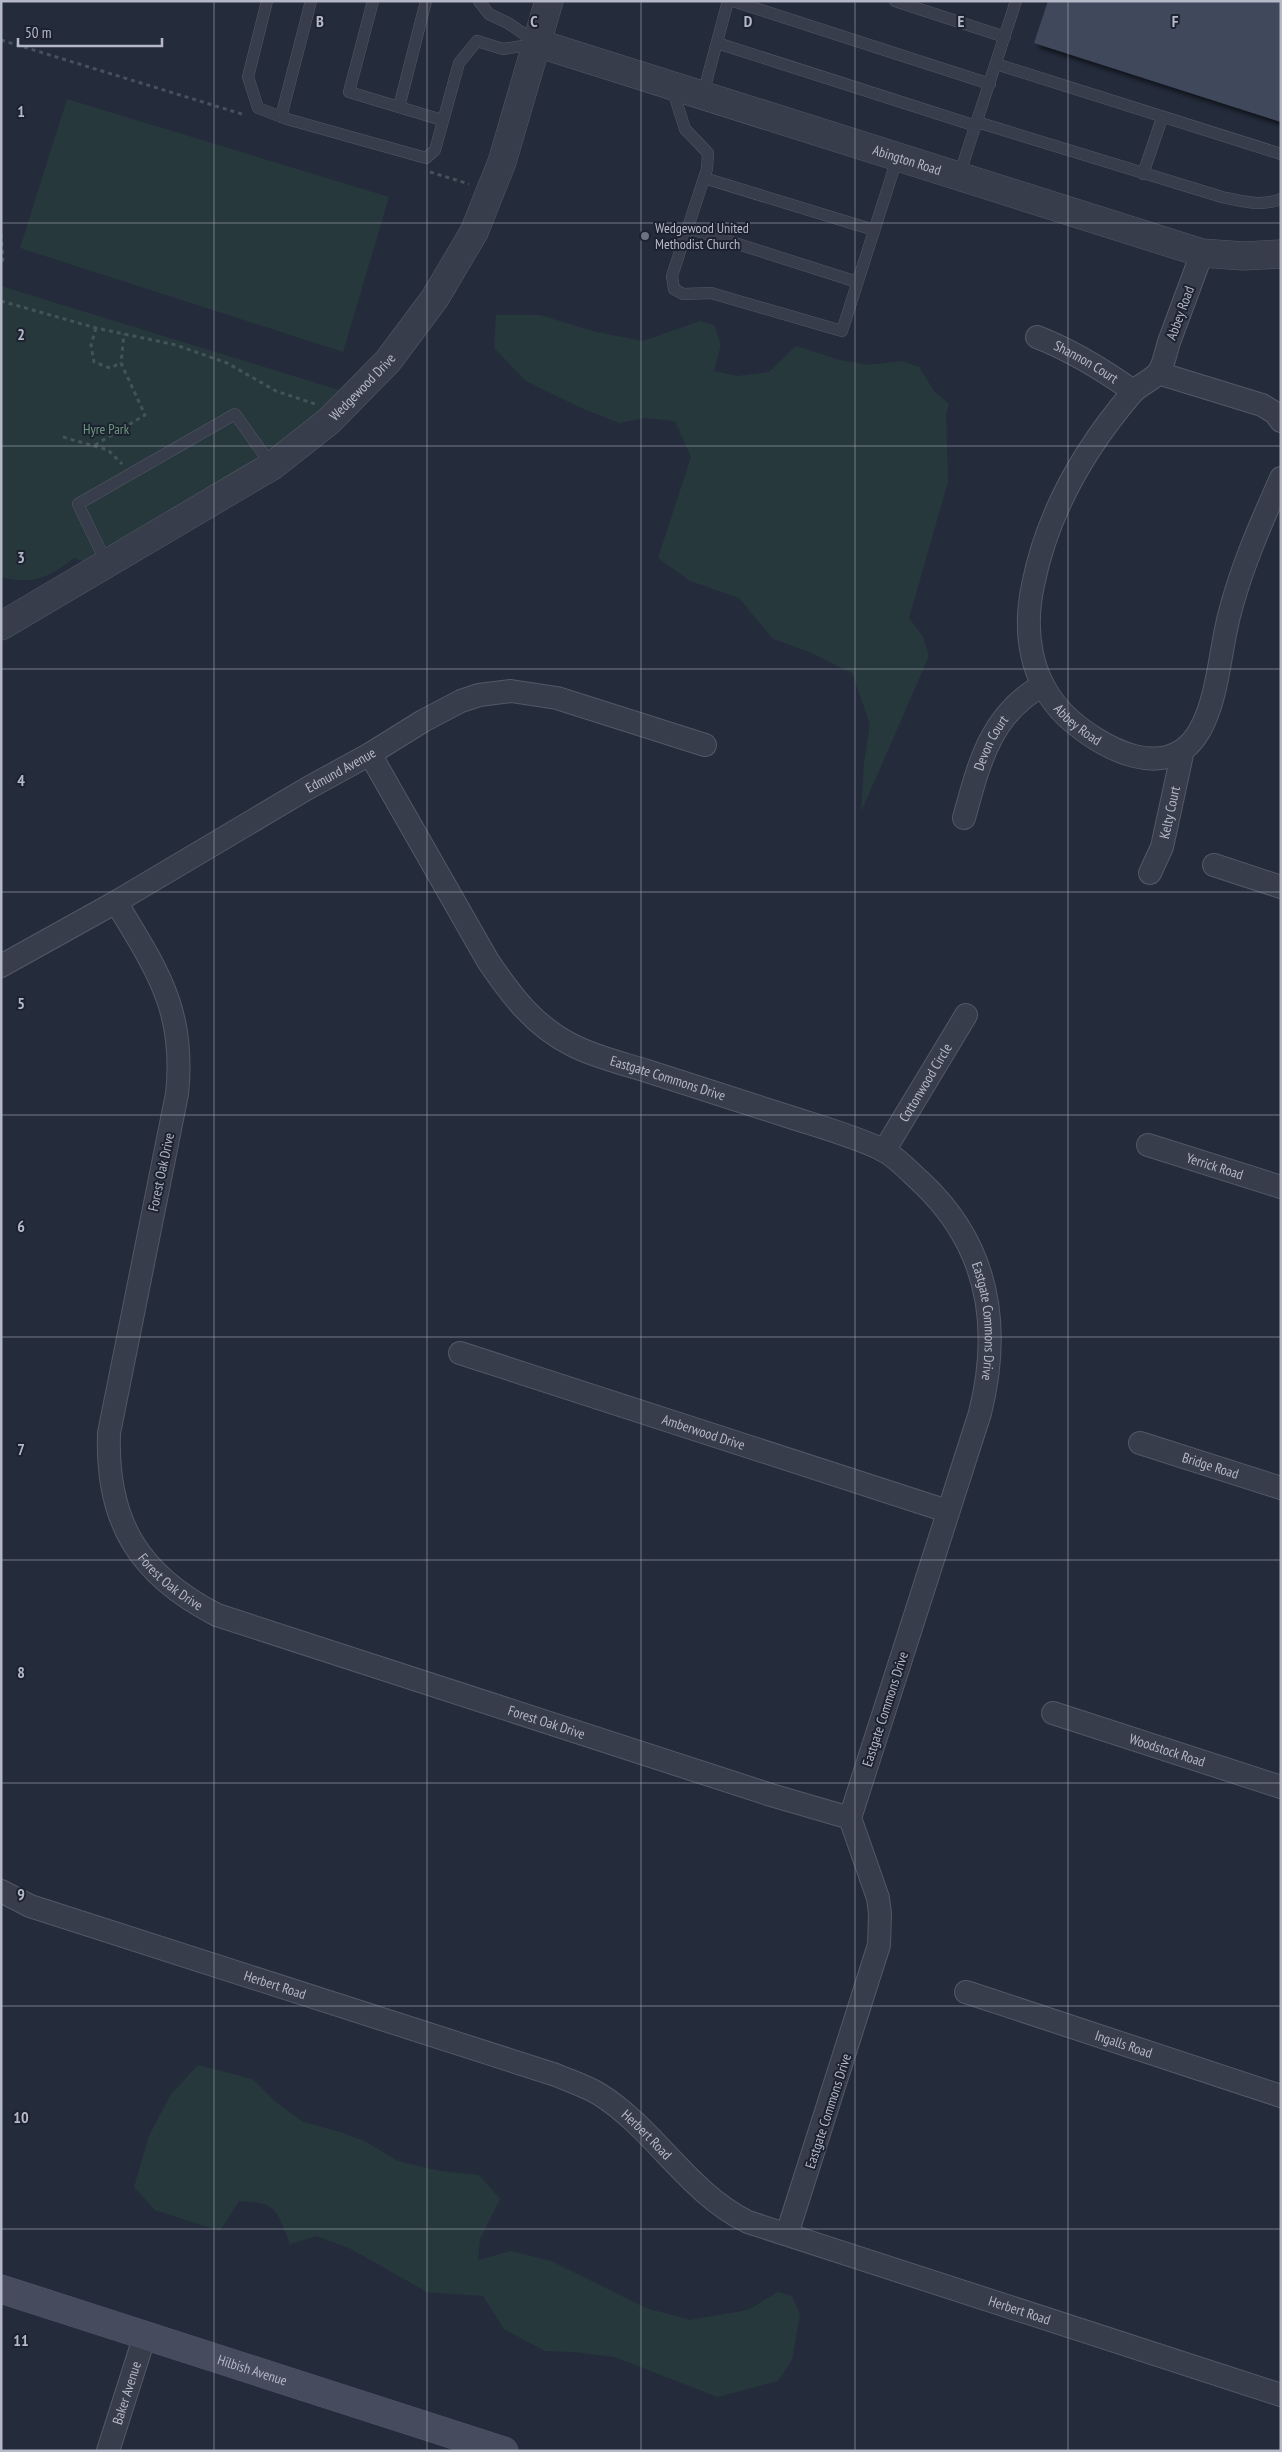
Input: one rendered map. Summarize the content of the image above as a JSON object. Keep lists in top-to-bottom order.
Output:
{
  "streets": {
    "main road": ["Hilbish Avenue"],
    "street": [
      "Abington Road",
      "Abbey Road",
      "Shannon Court",
      "Wedgewood Drive",
      "Devon Court",
      "Edmund Avenue",
      "Kelty Court",
      "Eastgate Commons Drive",
      "Cottonwood Circle",
      "Yerrick Road",
      "Forest Oak Drive",
      "Amberwood Drive",
      "Bridge Road",
      "Woodstock Road",
      "Herbert Road",
      "Ingalls Road",
      "Baker Avenue"
    ]
  },
  "crossings": [
    ["Abington Road", "Abbey Road"],
    ["Abington Road", "Wedgewood Drive"],
    ["Abbey Road", "Shannon Court"],
    ["Abbey Road", "Devon Court"],
    ["Abbey Road", "Kelty Court"],
    ["Edmund Avenue", "Eastgate Commons Drive"],
    ["Edmund Avenue", "Forest Oak Drive"],
    ["Eastgate Commons Drive", "Cottonwood Circle"],
    ["Eastgate Commons Drive", "Forest Oak Drive"],
    ["Eastgate Commons Drive", "Amberwood Drive"],
    ["Eastgate Commons Drive", "Herbert Road"],
    ["Hilbish Avenue", "Baker Avenue"]
  ],
  "parks": ["Hyre Park"],
  "places": ["Wedgewood United Methodist Church"],
  "scale_bar": "50 m",
  "grid": {
    "columns": [
      "B",
      "C",
      "D",
      "E",
      "F"
    ],
    "rows": [
      "1",
      "2",
      "3",
      "4",
      "5",
      "6",
      "7",
      "8",
      "9",
      "10",
      "11"
    ]
  }
}
